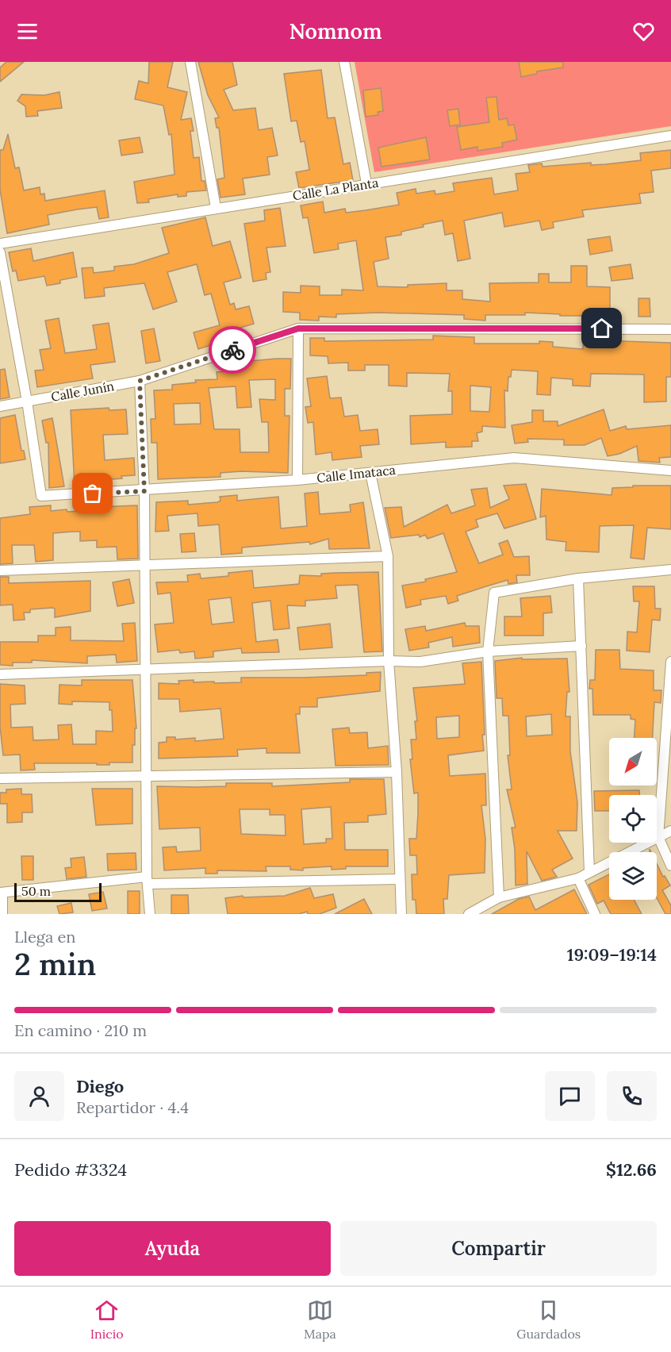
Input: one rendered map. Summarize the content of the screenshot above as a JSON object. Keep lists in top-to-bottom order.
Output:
{
  "streets": {
    "street": ["Calle La Planta", "Calle Junín", "Calle Imataca"]
  },
  "crossings": [
    ["Calle Junín", "Calle Imataca"]
  ],
  "scale_bar": "50 m",
  "north": "bottom left",
  "page": {
    "header": "Nomnom",
    "scale": "50 m",
    "heading": ["2 min", "Llega en", "19:09–19:14"],
    "panel": [
      "Diego",
      "Repartidor · 4.4",
      "Pedido #3324",
      "$12.66"
    ],
    "bar": "En camino · 210 m",
    "buttons": ["Ayuda", "Compartir"],
    "tabs": ["Inicio", "Mapa", "Guardados"]
  }
}
